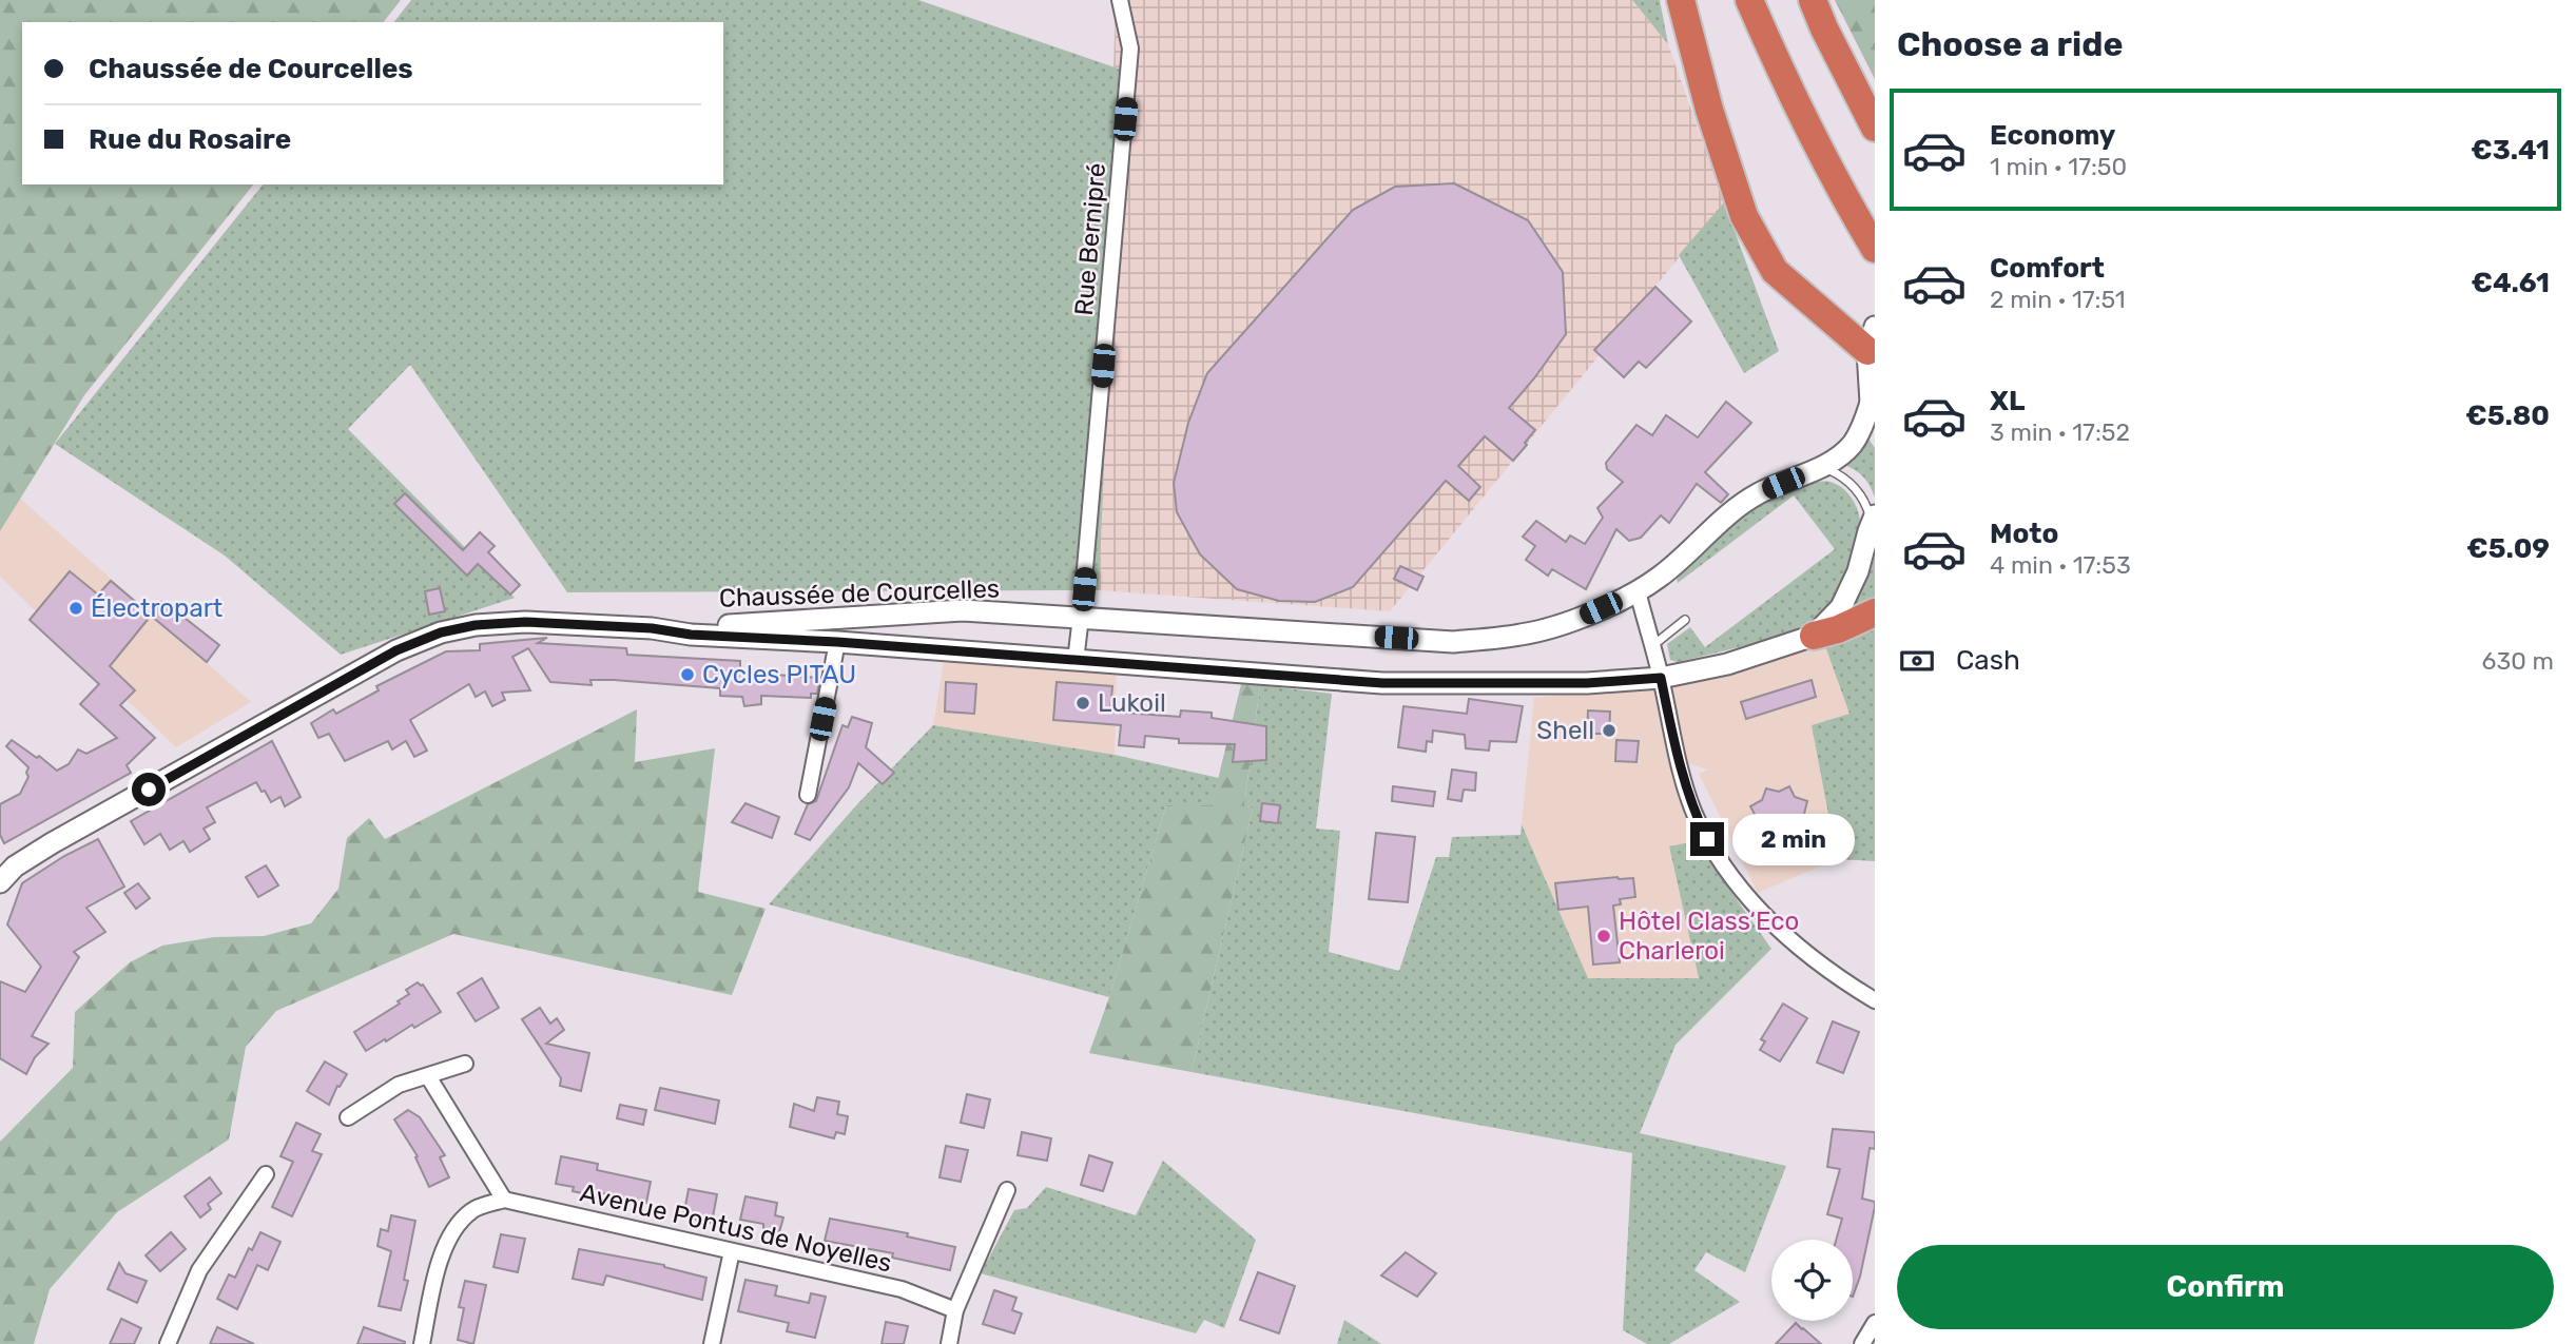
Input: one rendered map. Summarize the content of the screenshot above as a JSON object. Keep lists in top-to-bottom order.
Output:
{
  "streets": {
    "main road": ["Chaussée de Courcelles"],
    "street": ["Rue Bernipré", "Avenue Pontus de Noyelles"]
  },
  "crossings": [
    ["Rue Bernipré", "Chaussée de Courcelles"]
  ],
  "places": [
    "Électropart",
    "Cycles PITAU",
    "Lukoil",
    "Shell",
    "Hôtel Class‘Eco Charleroi"
  ],
  "page": {
    "heading": "Choose a ride",
    "banner": ["Chaussée de Courcelles", "Rue du Rosaire"],
    "list": [
      {
        "name": "Economy",
        "note": "1 min · 17:50",
        "value": "€3.41"
      },
      {
        "name": "Comfort",
        "note": "2 min · 17:51",
        "value": "€4.61"
      },
      {
        "name": "XL",
        "note": "3 min · 17:52",
        "value": "€5.80"
      },
      {
        "name": "Moto",
        "note": "4 min · 17:53",
        "value": "€5.09"
      }
    ],
    "pay": ["Cash", "630 m"],
    "bubble": "2 min",
    "buttons": "Confirm"
  }
}
